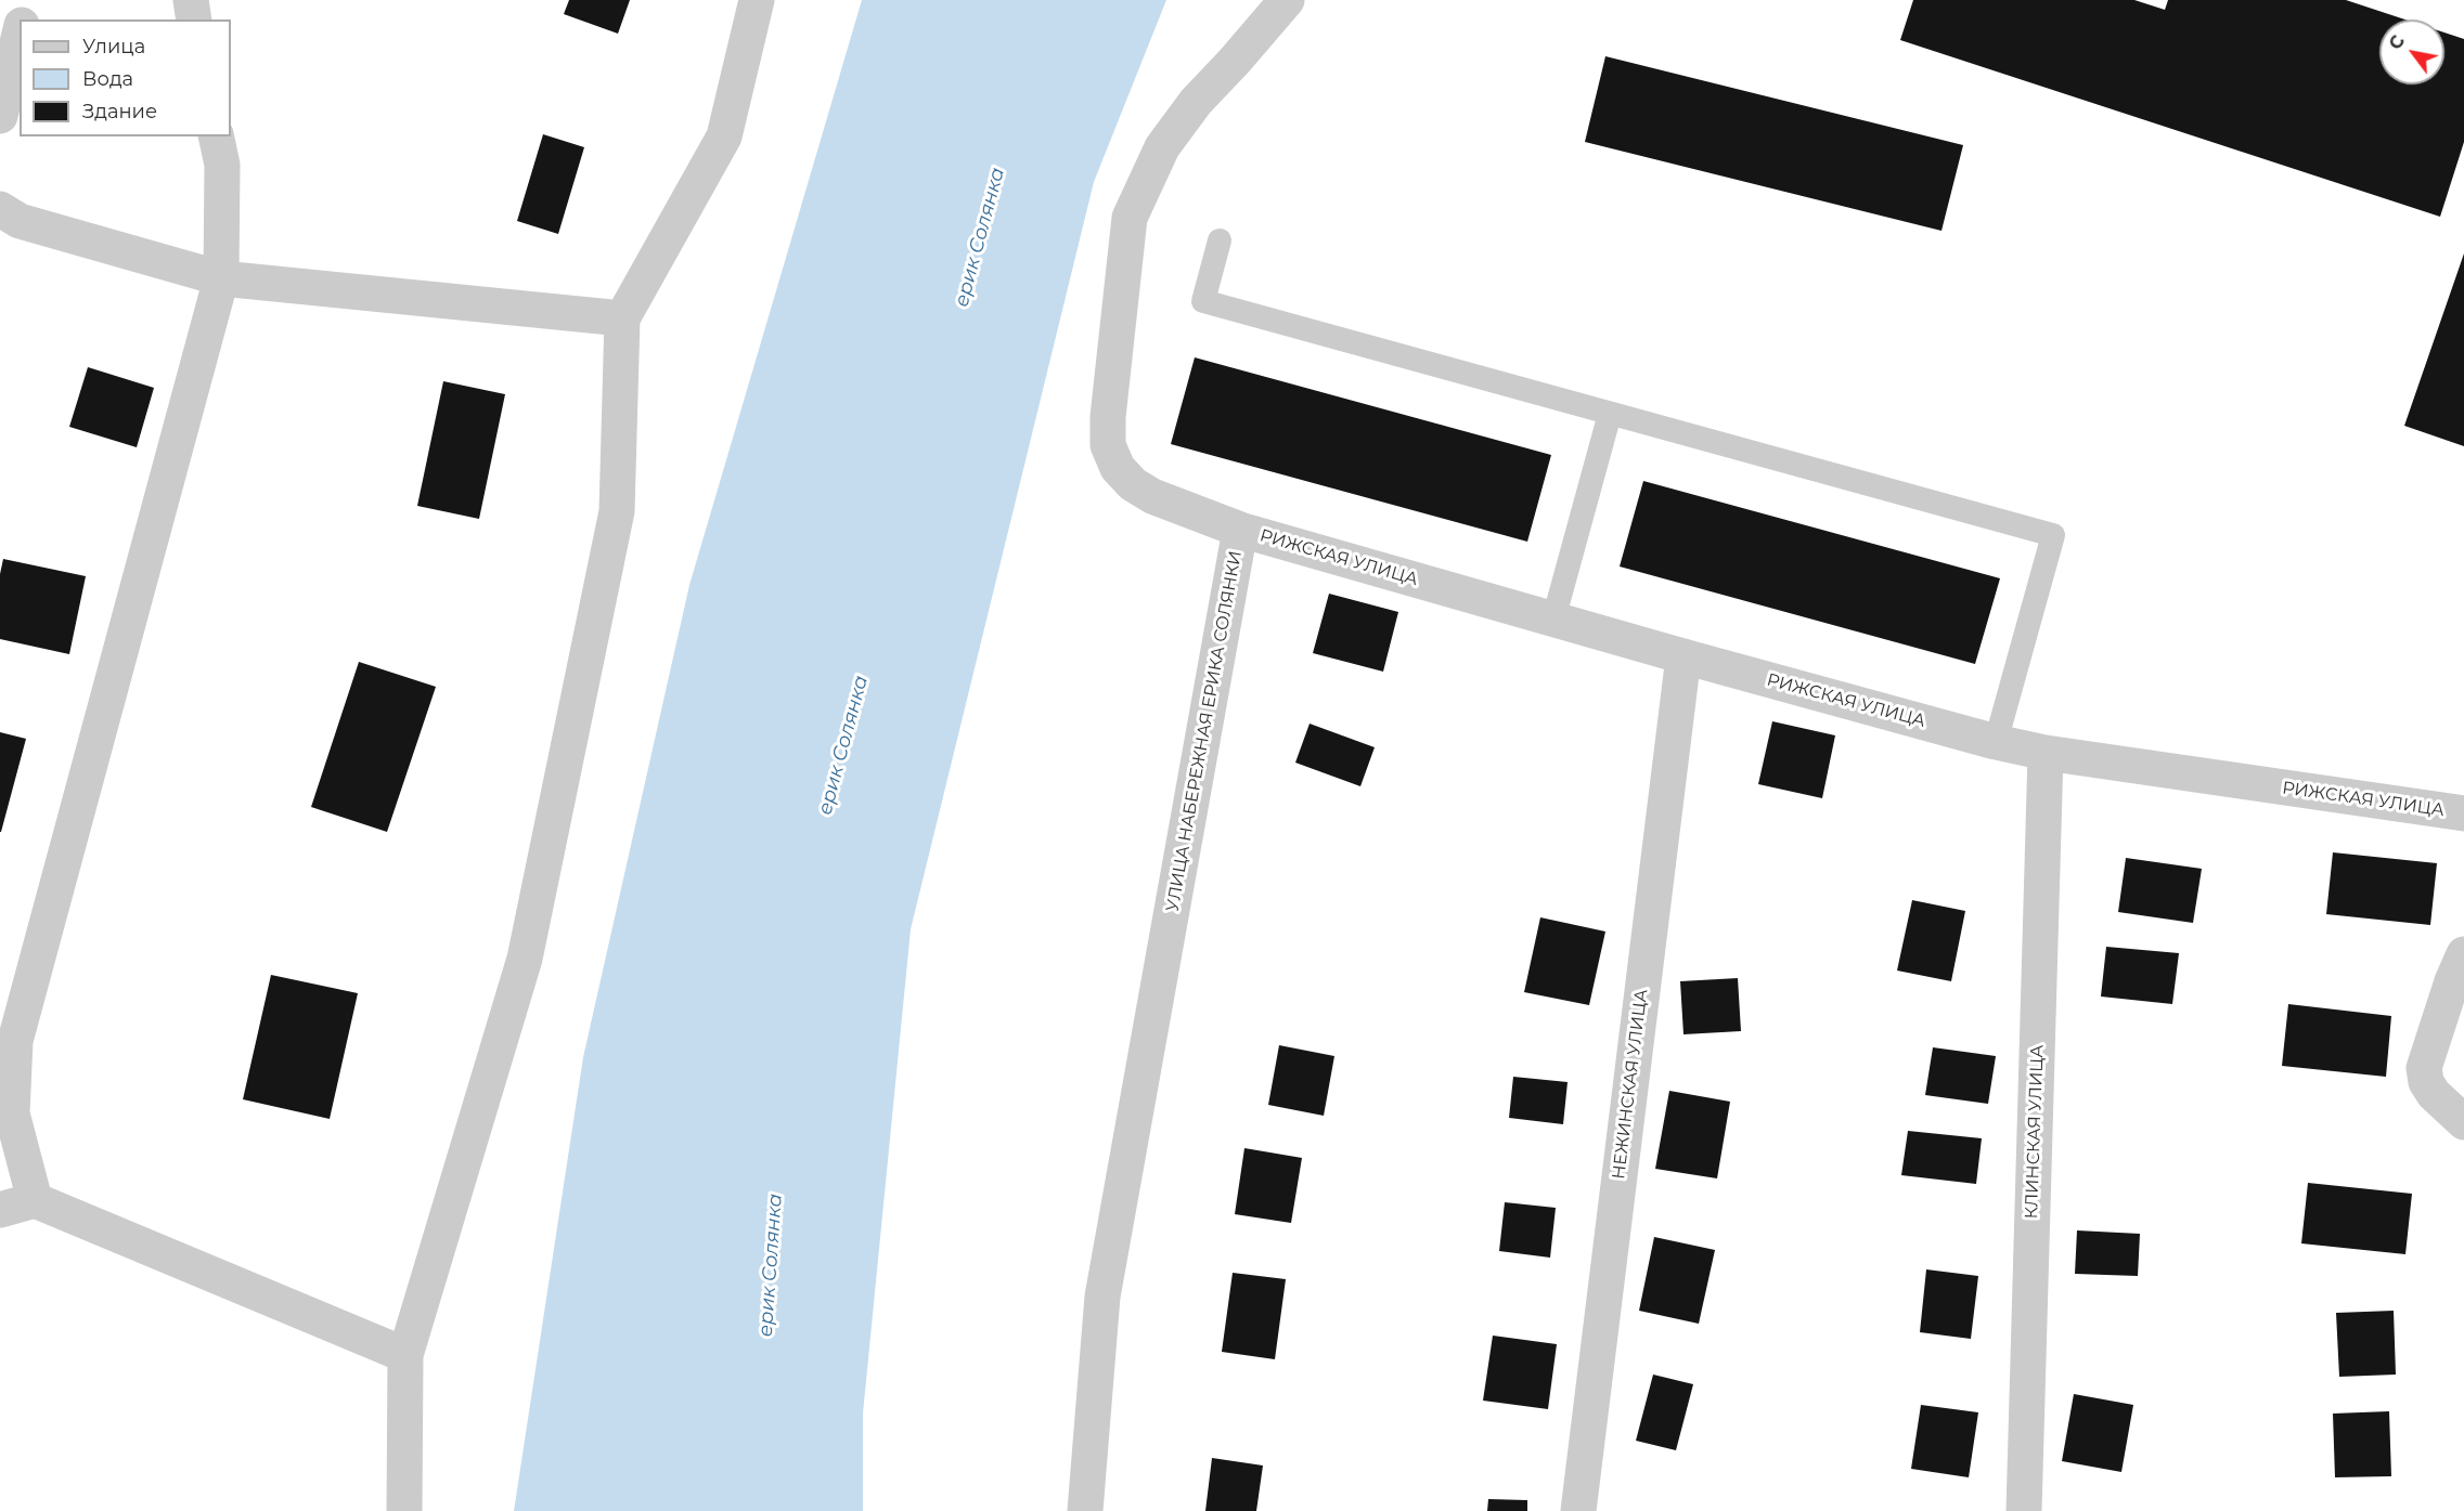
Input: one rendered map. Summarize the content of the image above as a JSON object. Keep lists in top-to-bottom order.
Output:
{
  "streets": {
    "street": [
      "РИЖСКАЯ УЛИЦА",
      "УЛИЦА НАБЕРЕЖНАЯ ЕРИКА СОЛЯНКИ",
      "НЕЖИНСКАЯ УЛИЦА",
      "КЛИНСКАЯ УЛИЦА"
    ]
  },
  "crossings": [
    ["РИЖСКАЯ УЛИЦА", "УЛИЦА НАБЕРЕЖНАЯ ЕРИКА СОЛЯНКИ"],
    ["РИЖСКАЯ УЛИЦА", "НЕЖИНСКАЯ УЛИЦА"],
    ["РИЖСКАЯ УЛИЦА", "КЛИНСКАЯ УЛИЦА"]
  ],
  "water": ["ерик Солянка"],
  "legend": ["Улица", "Вода", "Здание"],
  "north": "top left"
}
